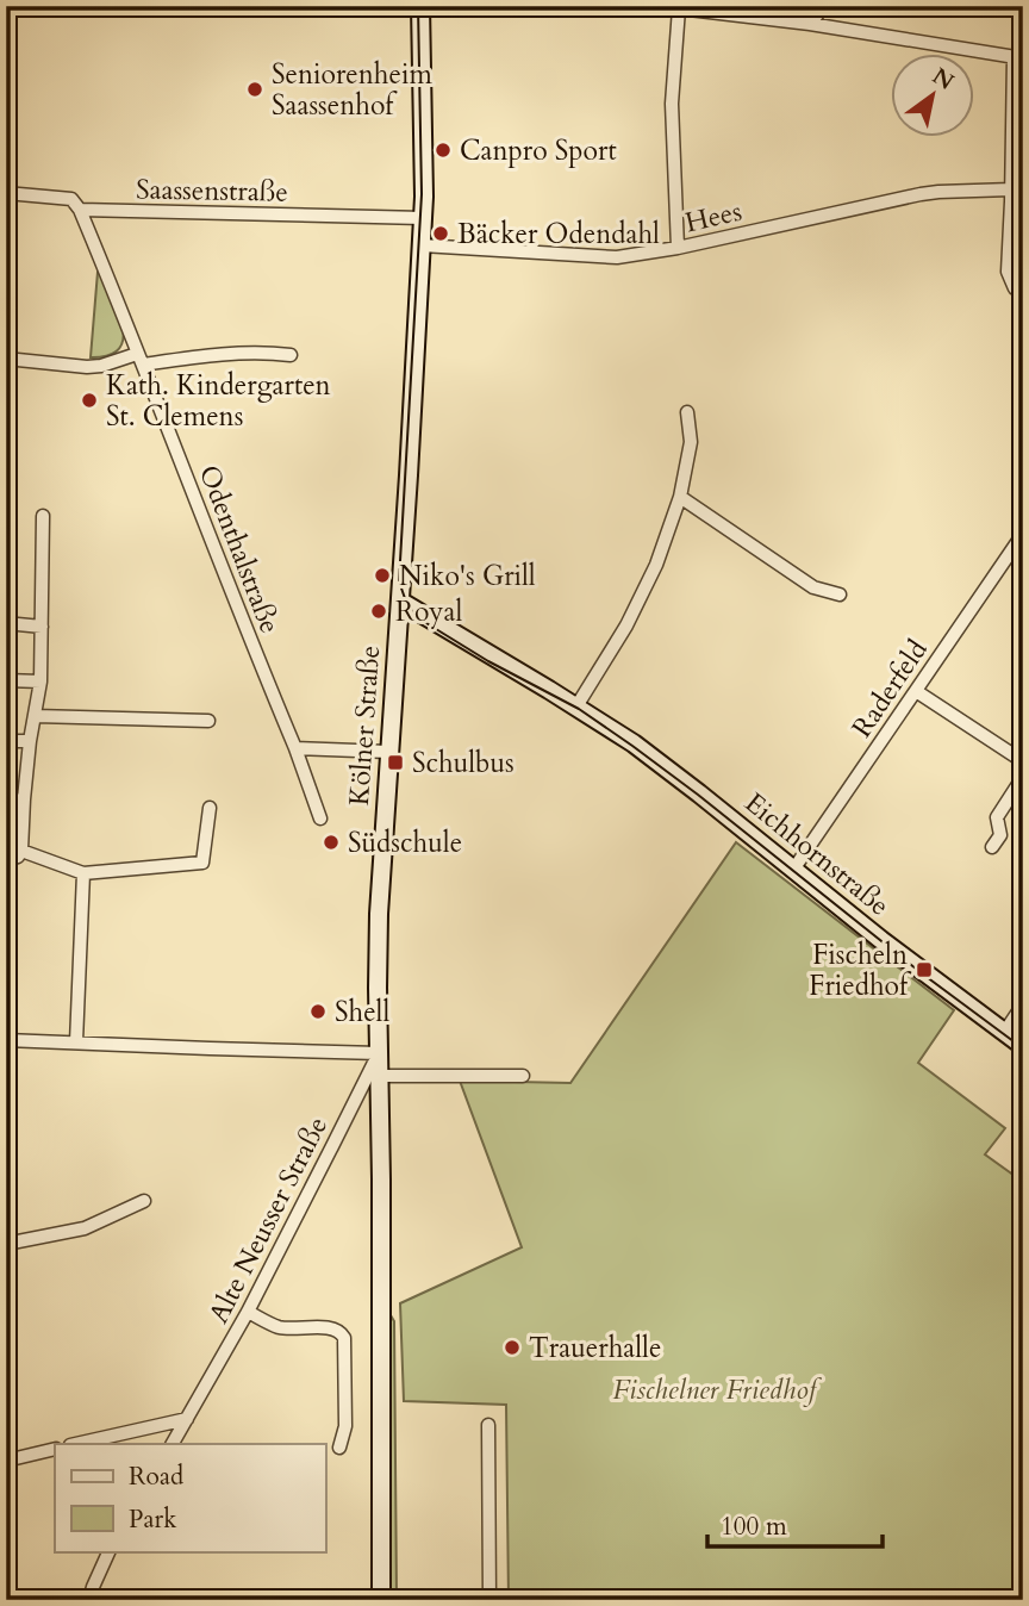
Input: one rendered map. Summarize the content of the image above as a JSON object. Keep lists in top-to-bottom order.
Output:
{
  "streets": {
    "main road": ["Kölner Straße", "Eichhornstraße"],
    "street": [
      "Saassenstraße",
      "Hees",
      "Odenthalstraße",
      "Raderfeld",
      "Alte Neusser Straße"
    ]
  },
  "crossings": [
    ["Saassenstraße", "Odenthalstraße"],
    ["Saassenstraße", "Kölner Straße"],
    ["Hees", "Kölner Straße"],
    ["Raderfeld", "Eichhornstraße"],
    ["Kölner Straße", "Eichhornstraße"],
    ["Kölner Straße", "Alte Neusser Straße"]
  ],
  "parks": ["Fischelner Friedhof"],
  "places": {
    "other": [
      "Seniorenheim Saassenhof",
      "Canpro Sport",
      "Bäcker Odendahl",
      "Kath. Kindergarten St. Clemens",
      "Niko's Grill",
      "Royal",
      "Südschule",
      "Shell",
      "Trauerhalle"
    ],
    "transit": ["Schulbus", "Fischeln Friedhof"]
  },
  "legend": ["Road", "Park"],
  "scale_bar": "100 m",
  "north": "top right"
}
